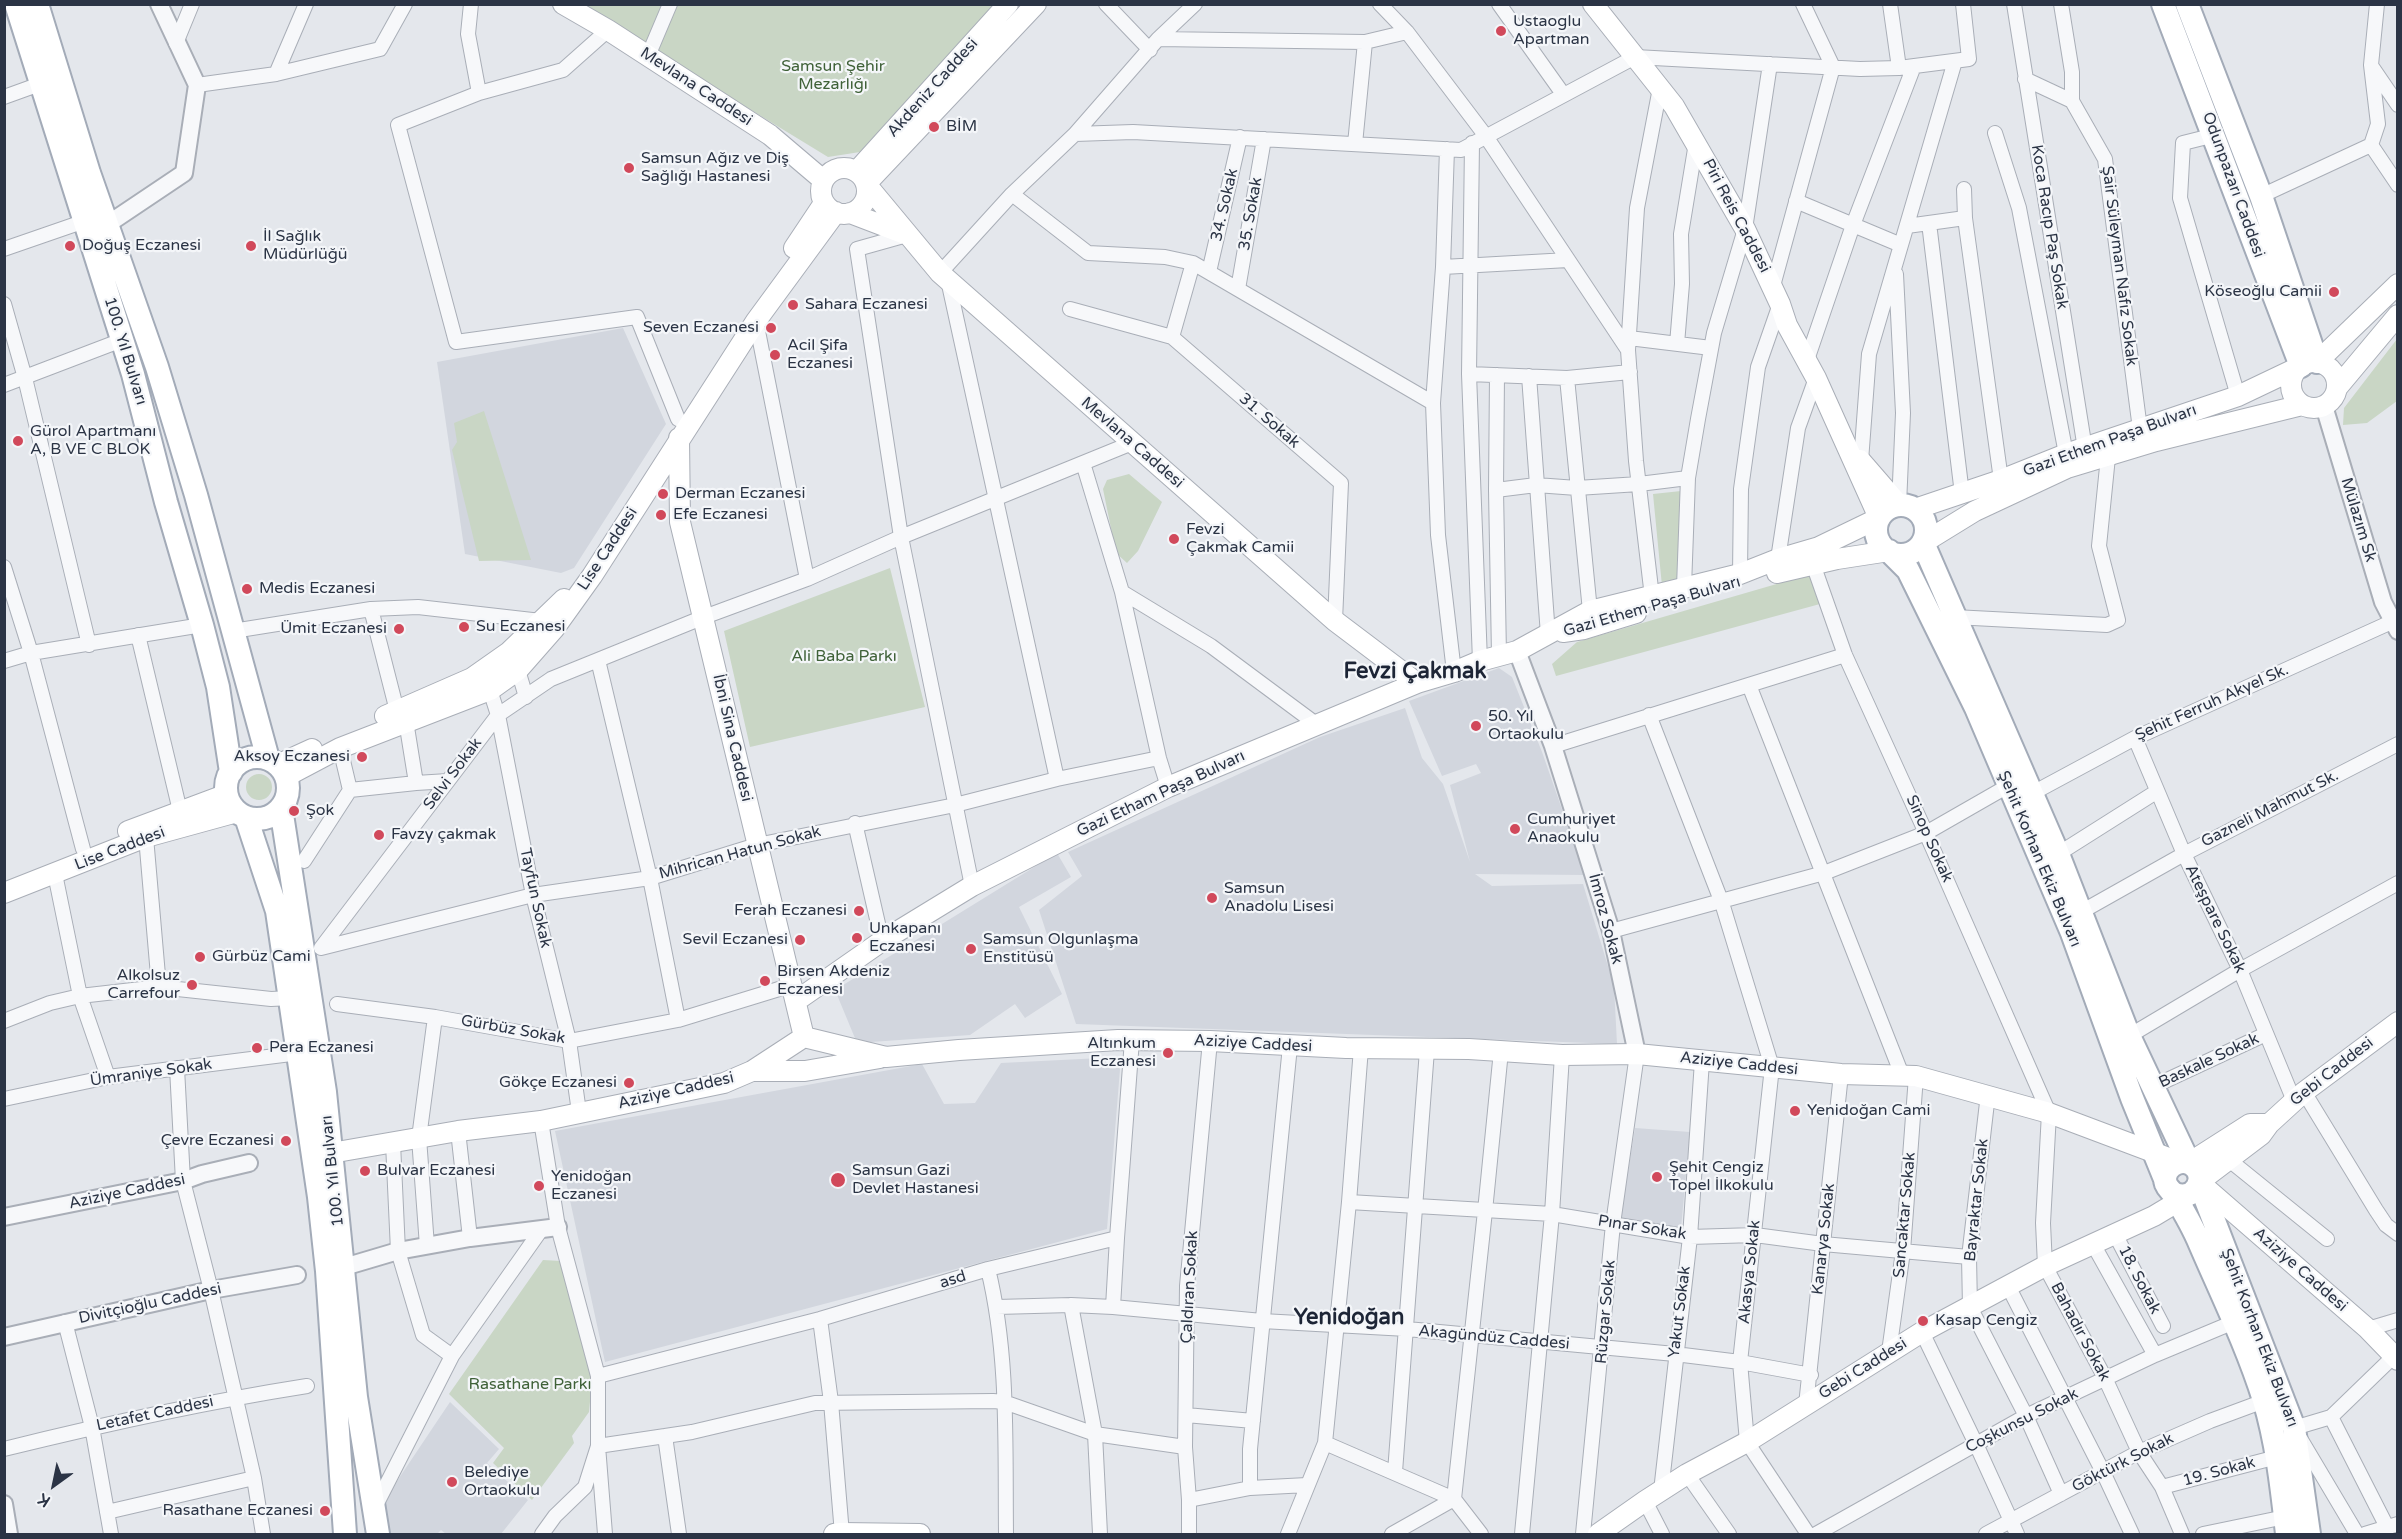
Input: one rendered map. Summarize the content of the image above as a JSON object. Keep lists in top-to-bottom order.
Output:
{
  "streets": {
    "main road": [
      "Mevlana Caddesi",
      "Akdeniz Caddesi",
      "Odunpazarı Caddesi",
      "Piri Reis Caddesi",
      "100. Yıl Bulvarı",
      "Gazi Ethem Paşa Bulvarı",
      "Lise Caddesi",
      "İbni Sina Caddesi",
      "Gazi Etham Paşa Bulvarı",
      "Şehit Korhan Ekiz Bulvarı",
      "Aziziye Caddesi",
      "Gebi Caddesi"
    ],
    "street": [
      "34. Sokak",
      "35. Sokak",
      "Koca Racıp Paş Sokak",
      "Şair Süleyman Nafız Sokak",
      "31. Sokak",
      "Mülazım Sk",
      "Şehit Ferruh Akyel Sk.",
      "Selvi Sokak",
      "Gazneli Mahmut Sk.",
      "Sinop Sokak",
      "Mihrican Hatun Sokak",
      "Tayfun Sokak",
      "İmroz Sokak",
      "Ateşpare Sokak",
      "Gürbüz Sokak",
      "Baskale Sokak",
      "Ümraniye Sokak",
      "Bayraktar Sokak",
      "Sancaktar Sokak",
      "Pınar Sokak",
      "Kanarya Sokak",
      "Akasya Sokak",
      "asd",
      "18. Sokak",
      "Çaldıran Sokak",
      "Divitçioğlu Caddesi",
      "Rüzgar Sokak",
      "Yakut Sokak",
      "Bahadır Sokak",
      "Akagündüz Caddesi",
      "Letafet Caddesi",
      "Coşkunsu Sokak",
      "Göktürk Sokak",
      "19. Sokak"
    ]
  },
  "crossings": [
    ["Mevlana Caddesi", "Akdeniz Caddesi"],
    ["Mevlana Caddesi", "31. Sokak"],
    ["Mevlana Caddesi", "Lise Caddesi"],
    ["Mevlana Caddesi", "Gazi Etham Paşa Bulvarı"],
    ["Akdeniz Caddesi", "Lise Caddesi"],
    ["Odunpazarı Caddesi", "Gazi Ethem Paşa Bulvarı"],
    ["Odunpazarı Caddesi", "Mülazım Sk"],
    ["Piri Reis Caddesi", "Gazi Ethem Paşa Bulvarı"],
    ["Piri Reis Caddesi", "Şehit Korhan Ekiz Bulvarı"],
    ["Koca Racıp Paş Sokak", "Gazi Ethem Paşa Bulvarı"],
    ["Şair Süleyman Nafız Sokak", "Gazi Ethem Paşa Bulvarı"],
    ["100. Yıl Bulvarı", "Lise Caddesi"],
    ["100. Yıl Bulvarı", "Aziziye Caddesi"],
    ["100. Yıl Bulvarı", "Ümraniye Sokak"],
    ["Gazi Ethem Paşa Bulvarı", "Mülazım Sk"],
    ["Gazi Ethem Paşa Bulvarı", "Gazi Etham Paşa Bulvarı"],
    ["Gazi Ethem Paşa Bulvarı", "Sinop Sokak"],
    ["Gazi Ethem Paşa Bulvarı", "Şehit Korhan Ekiz Bulvarı"],
    ["Mülazım Sk", "Şehit Ferruh Akyel Sk."],
    ["Lise Caddesi", "İbni Sina Caddesi"],
    ["Lise Caddesi", "Tayfun Sokak"],
    ["Şehit Ferruh Akyel Sk.", "Şehit Korhan Ekiz Bulvarı"],
    ["Şehit Ferruh Akyel Sk.", "Ateşpare Sokak"],
    ["İbni Sina Caddesi", "Gazi Etham Paşa Bulvarı"],
    ["İbni Sina Caddesi", "Mihrican Hatun Sokak"],
    ["İbni Sina Caddesi", "Gürbüz Sokak"],
    ["İbni Sina Caddesi", "Aziziye Caddesi"],
    ["Selvi Sokak", "Mihrican Hatun Sokak"],
    ["Selvi Sokak", "Tayfun Sokak"],
    ["Gazi Etham Paşa Bulvarı", "İmroz Sokak"],
    ["Gazi Etham Paşa Bulvarı", "Gürbüz Sokak"],
    ["Gazneli Mahmut Sk.", "Şehit Korhan Ekiz Bulvarı"],
    ["Gazneli Mahmut Sk.", "Ateşpare Sokak"],
    ["Sinop Sokak", "Aziziye Caddesi"],
    ["Sinop Sokak", "Bahadır Sokak"],
    ["Mihrican Hatun Sokak", "Tayfun Sokak"],
    ["Şehit Korhan Ekiz Bulvarı", "Aziziye Caddesi"],
    ["Şehit Korhan Ekiz Bulvarı", "Baskale Sokak"],
    ["Şehit Korhan Ekiz Bulvarı", "Gebi Caddesi"],
    ["Şehit Korhan Ekiz Bulvarı", "Coşkunsu Sokak"],
    ["Şehit Korhan Ekiz Bulvarı", "Göktürk Sokak"],
    ["Şehit Korhan Ekiz Bulvarı", "19. Sokak"],
    ["Tayfun Sokak", "Gürbüz Sokak"],
    ["Tayfun Sokak", "Aziziye Caddesi"],
    ["İmroz Sokak", "Aziziye Caddesi"],
    ["İmroz Sokak", "Rüzgar Sokak"],
    ["Ateşpare Sokak", "Baskale Sokak"],
    ["Ateşpare Sokak", "Gebi Caddesi"],
    ["Aziziye Caddesi", "Gebi Caddesi"],
    ["Aziziye Caddesi", "Bayraktar Sokak"],
    ["Aziziye Caddesi", "Sancaktar Sokak"],
    ["Aziziye Caddesi", "Kanarya Sokak"],
    ["Aziziye Caddesi", "Akasya Sokak"],
    ["Aziziye Caddesi", "Çaldıran Sokak"],
    ["Aziziye Caddesi", "Rüzgar Sokak"],
    ["Aziziye Caddesi", "Yakut Sokak"],
    ["Aziziye Caddesi", "Bahadır Sokak"],
    ["Gebi Caddesi", "Bayraktar Sokak"],
    ["Gebi Caddesi", "Sancaktar Sokak"],
    ["Gebi Caddesi", "Kanarya Sokak"],
    ["Gebi Caddesi", "Akasya Sokak"],
    ["Gebi Caddesi", "18. Sokak"],
    ["Gebi Caddesi", "Rüzgar Sokak"],
    ["Gebi Caddesi", "Yakut Sokak"],
    ["Gebi Caddesi", "Bahadır Sokak"],
    ["Bayraktar Sokak", "Pınar Sokak"],
    ["Sancaktar Sokak", "Pınar Sokak"],
    ["Pınar Sokak", "Kanarya Sokak"],
    ["Pınar Sokak", "Akasya Sokak"],
    ["Pınar Sokak", "Rüzgar Sokak"],
    ["Pınar Sokak", "Yakut Sokak"],
    ["Kanarya Sokak", "Akagündüz Caddesi"],
    ["Akasya Sokak", "Akagündüz Caddesi"],
    ["Çaldıran Sokak", "Akagündüz Caddesi"],
    ["Rüzgar Sokak", "Akagündüz Caddesi"],
    ["Yakut Sokak", "Akagündüz Caddesi"],
    ["Bahadır Sokak", "Coşkunsu Sokak"],
    ["Bahadır Sokak", "Göktürk Sokak"],
    ["Bahadır Sokak", "19. Sokak"]
  ],
  "districts": ["Fevzi Çakmak", "Yenidoğan"],
  "parks": ["Samsun Şehir Mezarlığı", "Ali Baba Parkı", "Rasathane Parkı"],
  "places": [
    "Ustaoglu Apartman",
    "BİM",
    "Samsun Ağız ve Diş Sağlığı Hastanesi",
    "Doğuş Eczanesi",
    "İl Sağlık Müdürlüğü",
    "Köseoğlu Camii",
    "Sahara Eczanesi",
    "Seven Eczanesi",
    "Acil Şifa Eczanesi",
    "Gürol Apartmanı A, B VE C BLOK",
    "Derman Eczanesi",
    "Efe Eczanesi",
    "Fevzi Çakmak Camii",
    "Medis Eczanesi",
    "Su Eczanesi",
    "Ümit Eczanesi",
    "50. Yıl Ortaokulu",
    "Aksoy Eczanesi",
    "Şok",
    "Cumhuriyet Anaokulu",
    "Favzy çakmak",
    "Samsun Anadolu Lisesi",
    "Ferah Eczanesi",
    "Unkapanı Eczanesi",
    "Sevil Eczanesi",
    "Samsun Olgunlaşma Enstitüsü",
    "Gürbüz Cami",
    "Birsen Akdeniz Eczanesi",
    "Alkolsuz Carrefour",
    "Pera Eczanesi",
    "Altınkum Eczanesi",
    "Gökçe Eczanesi",
    "Yenidoğan Cami",
    "Çevre Eczanesi",
    "Bulvar Eczanesi",
    "Şehit Cengiz Topel İlkokulu",
    "Samsun Gazi Devlet Hastanesi",
    "Yenidoğan Eczanesi",
    "Kasap Cengiz",
    "Belediye Ortaokulu",
    "Rasathane Eczanesi"
  ],
  "north": "bottom left"
}
